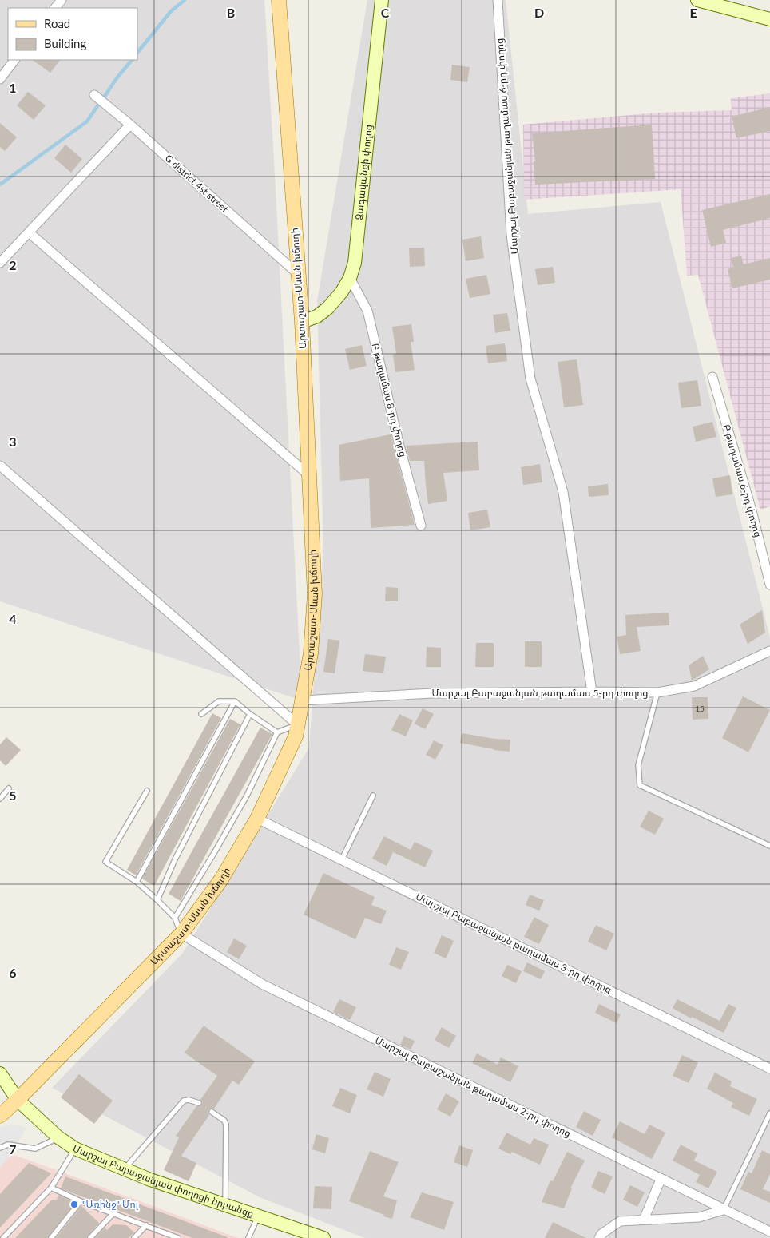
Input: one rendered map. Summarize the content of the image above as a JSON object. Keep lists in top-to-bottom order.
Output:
{
  "streets": {
    "main road": ["Արտաշատ-Սևան խճուղի"],
    "street": [
      "Մարշալ Բաբաջանյան թաղամաս 6-րդ փողոց",
      "Ձագավանքի փողոց",
      "G district 4st street",
      "Բ թաղամաս 8-րդ փողոց",
      "Բ թաղամաս 6-րդ փողոց",
      "Մարշալ Բաբաջանյան թաղամաս 5-րդ փողոց",
      "Մարշալ Բաբաջանյան թաղամաս 3-րդ փողոց",
      "Մարշալ Բաբաջանյան թաղամաս 2-րդ փողոց",
      "Մարշալ Բաբաջանյան փողոցի նրբանցք"
    ]
  },
  "crossings": [
    ["Մարշալ Բաբաջանյան թաղամաս 6-րդ փողոց", "Մարշալ Բաբաջանյան թաղամաս 5-րդ փողոց"],
    ["Ձագավանքի փողոց", "Արտաշատ-Սևան խճուղի"],
    ["Ձագավանքի փողոց", "Բ թաղամաս 8-րդ փողոց"],
    ["G district 4st street", "Արտաշատ-Սևան խճուղի"],
    ["Արտաշատ-Սևան խճուղի", "Մարշալ Բաբաջանյան թաղամաս 5-րդ փողոց"],
    ["Արտաշատ-Սևան խճուղի", "Մարշալ Բաբաջանյան թաղամաս 3-րդ փողոց"],
    ["Արտաշատ-Սևան խճուղի", "Մարշալ Բաբաջանյան թաղամաս 2-րդ փողոց"],
    ["Արտաշատ-Սևան խճուղի", "Մարշալ Բաբաջանյան փողոցի նրբանցք"]
  ],
  "places": ["\"Առինջ\" Մոլ"],
  "house_numbers": ["15"],
  "legend": ["Road", "Building"],
  "grid": {
    "columns": [
      "B",
      "C",
      "D",
      "E"
    ],
    "rows": [
      "1",
      "2",
      "3",
      "4",
      "5",
      "6",
      "7"
    ]
  }
}
